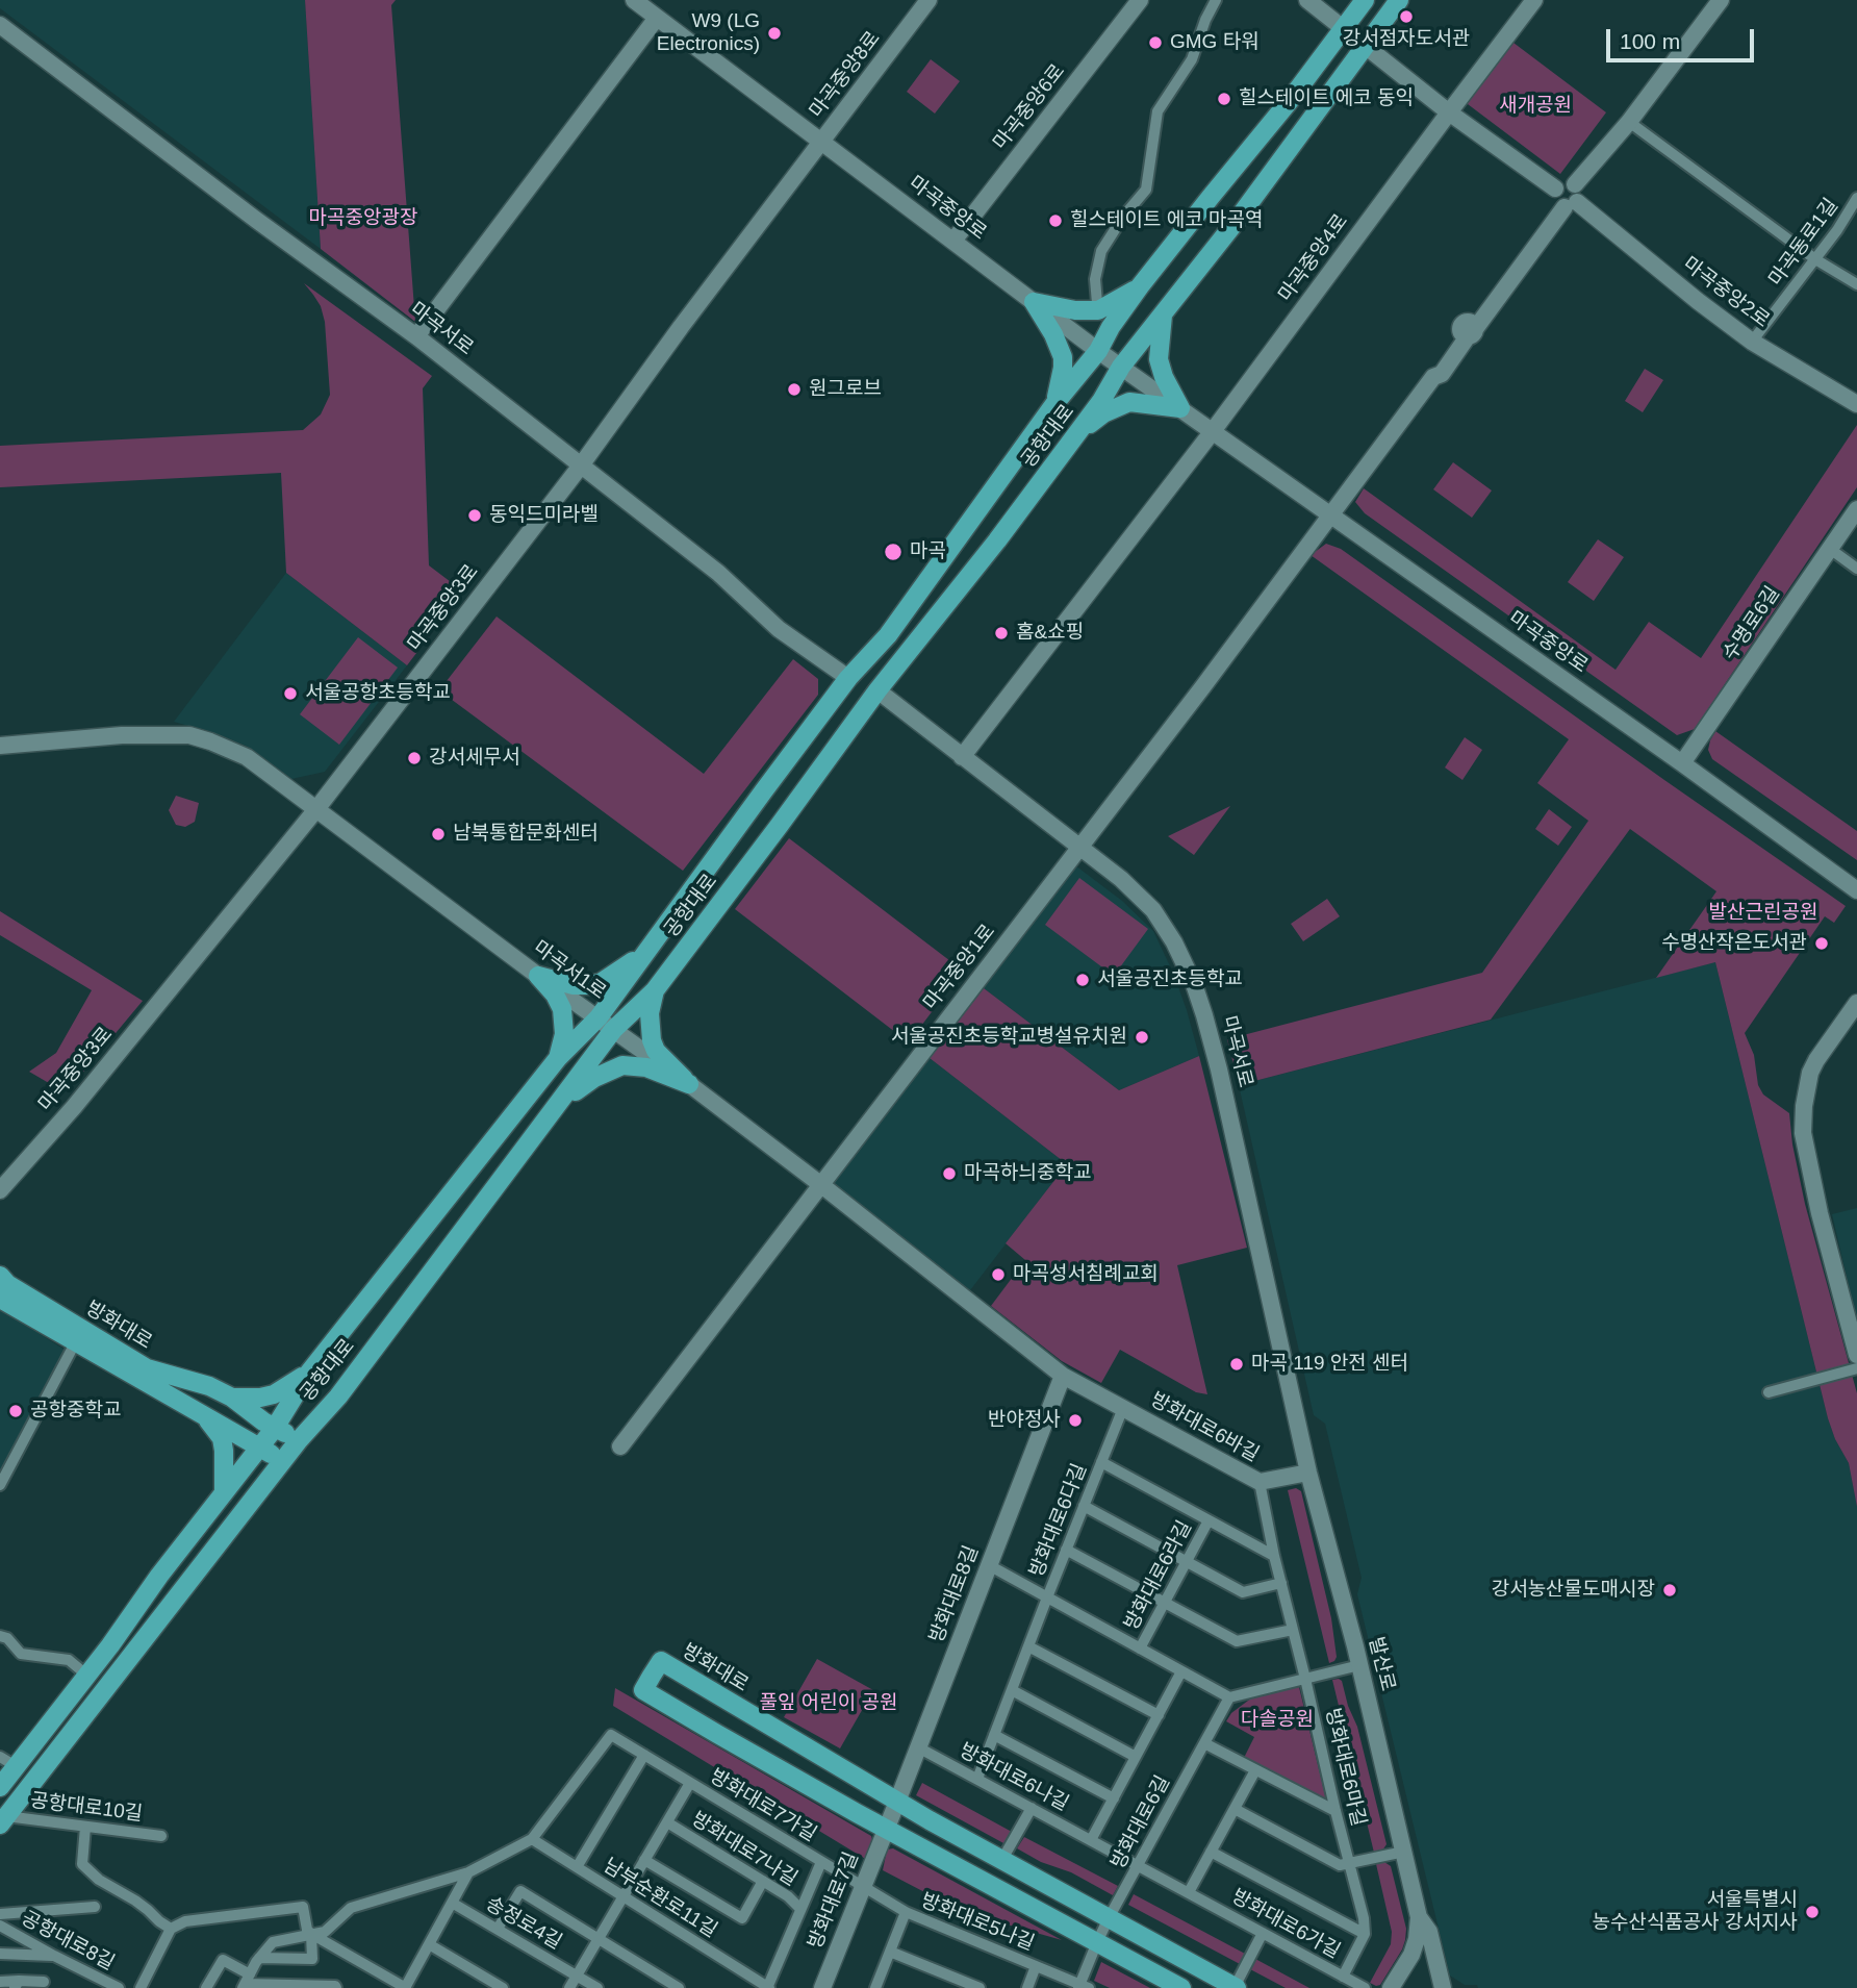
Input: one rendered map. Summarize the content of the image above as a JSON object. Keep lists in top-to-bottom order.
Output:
{
  "streets": {
    "main road": ["공항대로", "방화대로"],
    "street": [
      "마곡중앙8로",
      "마곡중앙6로",
      "마곡중앙로",
      "마곡동로1길",
      "마곡중앙4로",
      "마곡중앙2로",
      "마곡서로",
      "마곡중앙3로",
      "수명로6길",
      "마곡중앙1로",
      "마곡서1로",
      "방화대로6바길",
      "방화대로6다길",
      "방화대로6라길",
      "방화대로8길",
      "발산로",
      "방화대로6마길",
      "방화대로6나길",
      "방화대로7가길",
      "공항대로10길",
      "방화대로6길",
      "방화대로7나길",
      "남부순환로11길",
      "방화대로7길",
      "방화대로5나길",
      "송정로4길",
      "방화대로6가길",
      "공항대로8길"
    ]
  },
  "crossings": [
    ["마곡중앙8로", "마곡중앙로"],
    ["마곡중앙8로", "마곡중앙3로"],
    ["마곡중앙6로", "마곡중앙로"],
    ["마곡중앙로", "마곡중앙4로"],
    ["마곡중앙로", "공항대로"],
    ["마곡중앙로", "마곡중앙3로"],
    ["마곡중앙로", "수명로6길"],
    ["마곡중앙로", "마곡중앙1로"],
    ["마곡동로1길", "마곡중앙2로"],
    ["마곡중앙4로", "마곡중앙2로"],
    ["마곡서로", "공항대로"],
    ["마곡서로", "마곡중앙3로"],
    ["마곡서로", "마곡중앙1로"],
    ["마곡서로", "발산로"],
    ["공항대로", "마곡서1로"],
    ["공항대로", "방화대로"],
    ["공항대로", "공항대로10길"],
    ["마곡중앙3로", "마곡서1로"],
    ["마곡중앙1로", "마곡서1로"],
    ["마곡서1로", "방화대로6바길"],
    ["마곡서1로", "방화대로8길"],
    ["방화대로", "방화대로8길"],
    ["방화대로", "방화대로6길"],
    ["방화대로", "방화대로7길"],
    ["방화대로6바길", "방화대로6다길"],
    ["방화대로6바길", "방화대로8길"],
    ["방화대로6바길", "방화대로6마길"],
    ["방화대로6다길", "방화대로6라길"],
    ["방화대로6다길", "방화대로6나길"],
    ["방화대로6라길", "방화대로8길"],
    ["방화대로6라길", "방화대로6길"],
    ["방화대로8길", "방화대로6나길"],
    ["방화대로8길", "방화대로7길"],
    ["방화대로6나길", "방화대로6길"],
    ["방화대로6나길", "방화대로6가길"],
    ["방화대로7가길", "방화대로7나길"],
    ["방화대로7가길", "남부순환로11길"],
    ["방화대로7가길", "방화대로7길"],
    ["방화대로7가길", "방화대로5나길"],
    ["방화대로6길", "방화대로5나길"],
    ["방화대로6길", "방화대로6가길"],
    ["방화대로7나길", "남부순환로11길"],
    ["방화대로7길", "방화대로5나길"]
  ],
  "parks": [
    "새개공원",
    "마곡중앙광장",
    "발산근린공원",
    "풀잎 어린이 공원",
    "다솔공원"
  ],
  "places": [
    "강서점자도서관",
    "W9 (LG Electronics)",
    "GMG 타워",
    "힐스테이트 에코 동익",
    "힐스테이트 에코 마곡역",
    "원그로브",
    "동익드미라벨",
    "마곡",
    "홈&쇼핑",
    "서울공항초등학교",
    "강서세무서",
    "남북통합문화센터",
    "수명산작은도서관",
    "서울공진초등학교",
    "서울공진초등학교병설유치원",
    "마곡하늬중학교",
    "마곡성서침례교회",
    "마곡 119 안전 센터",
    "공항중학교",
    "반야정사",
    "강서농산물도매시장",
    "서울특별시 농수산식품공사 강서지사"
  ],
  "scale_bar": "100 m"
}
